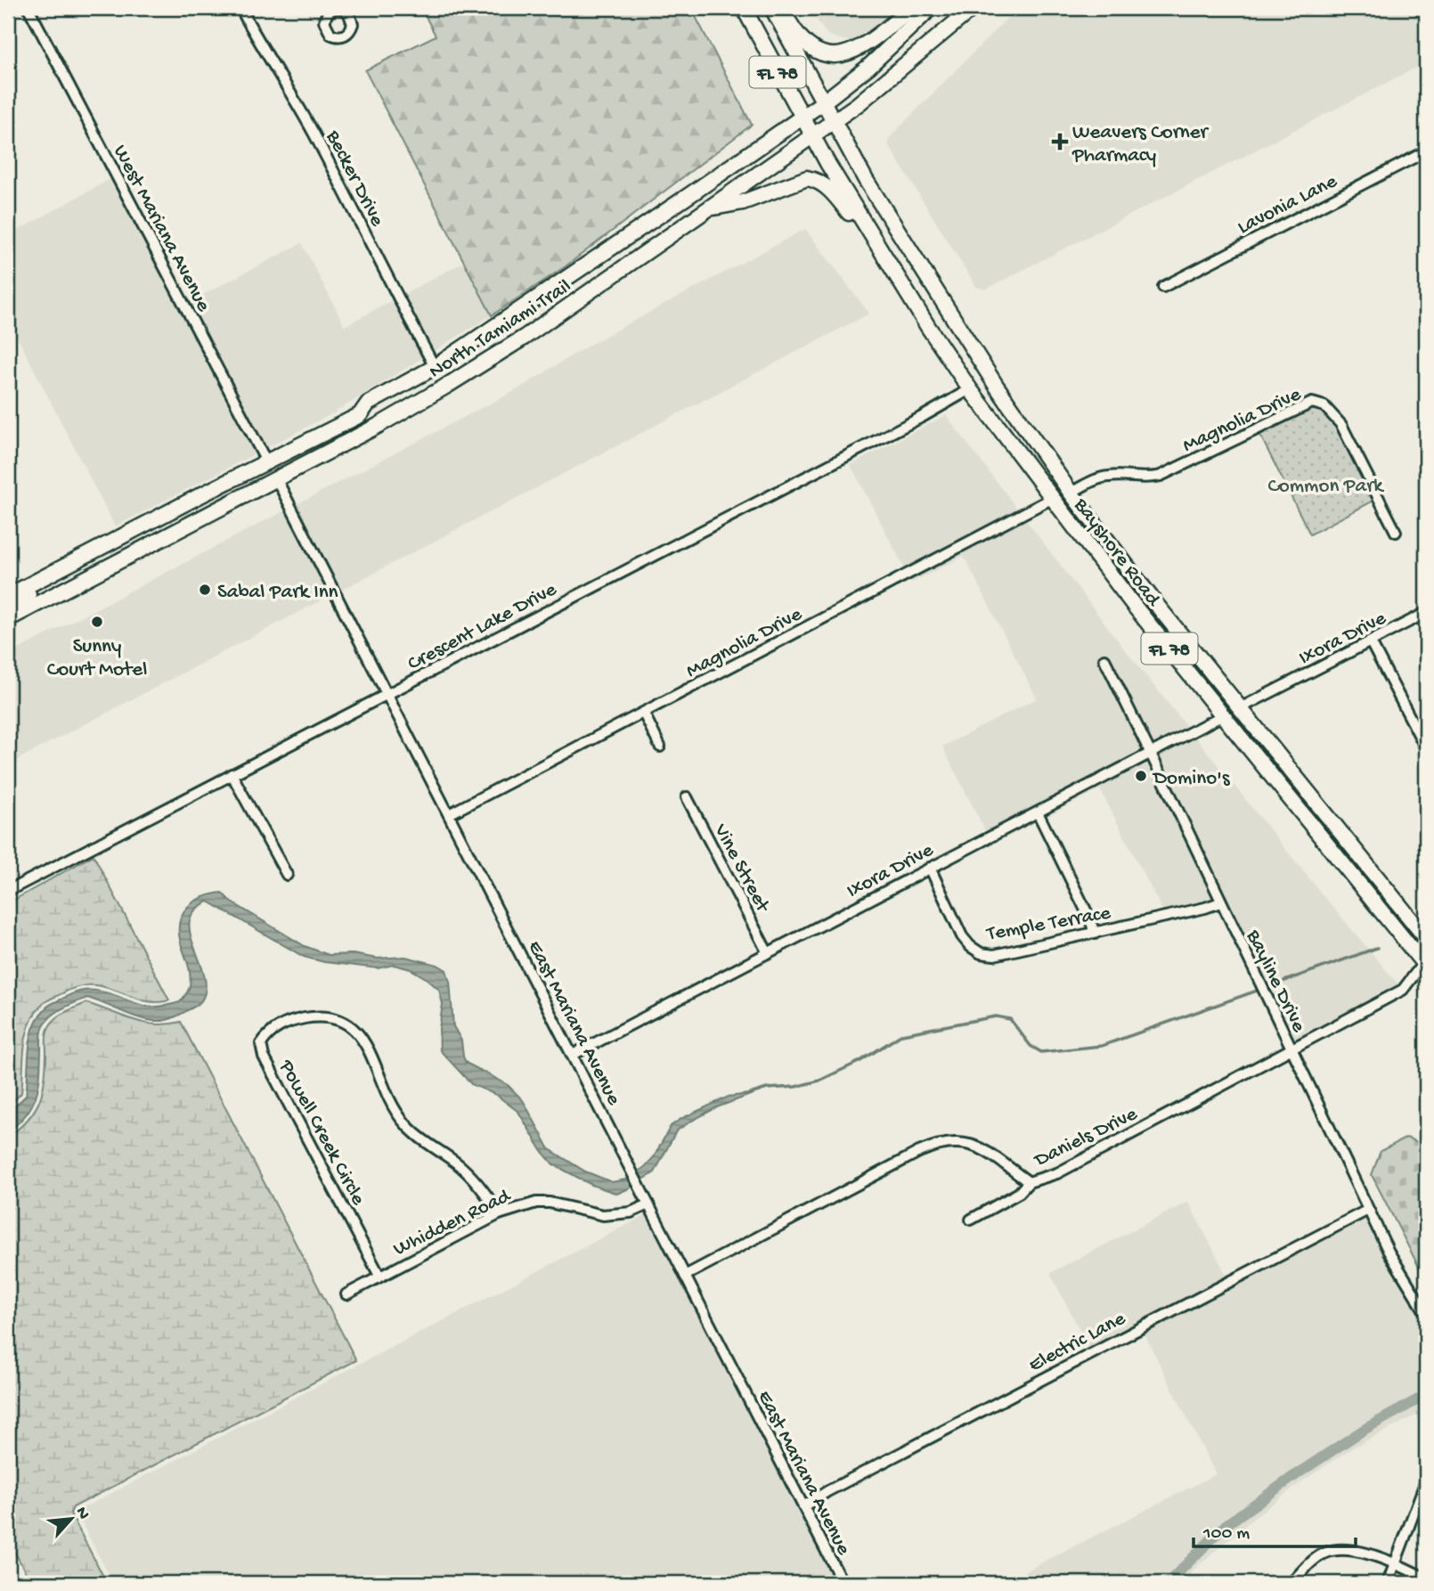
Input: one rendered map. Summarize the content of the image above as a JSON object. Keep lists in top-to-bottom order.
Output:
{
  "streets": {
    "main road": ["FL 78", "North Tamiami Trail", "Bayshore Road"],
    "street": [
      "Becker Drive",
      "Lavonia Lane",
      "West Mariana Avenue",
      "Magnolia Drive",
      "Crescent Lake Drive",
      "Ixora Drive",
      "Vine Street",
      "Temple Terrace",
      "Bayline Drive",
      "East Mariana Avenue",
      "Powell Creek Circle",
      "Daniels Drive",
      "Whidden Road",
      "Electric Lane"
    ]
  },
  "crossings": [
    ["FL 78", "North Tamiami Trail"],
    ["FL 78", "Bayshore Road"],
    ["Becker Drive", "North Tamiami Trail"],
    ["West Mariana Avenue", "North Tamiami Trail"],
    ["North Tamiami Trail", "Bayshore Road"],
    ["North Tamiami Trail", "East Mariana Avenue"],
    ["Magnolia Drive", "Bayshore Road"],
    ["Magnolia Drive", "East Mariana Avenue"],
    ["Bayshore Road", "Crescent Lake Drive"],
    ["Bayshore Road", "Ixora Drive"],
    ["Bayshore Road", "Daniels Drive"],
    ["Crescent Lake Drive", "East Mariana Avenue"],
    ["Ixora Drive", "Vine Street"],
    ["Ixora Drive", "Temple Terrace"],
    ["Ixora Drive", "Bayline Drive"],
    ["Ixora Drive", "East Mariana Avenue"],
    ["Temple Terrace", "Bayline Drive"],
    ["Bayline Drive", "Daniels Drive"],
    ["Bayline Drive", "Electric Lane"],
    ["East Mariana Avenue", "Daniels Drive"],
    ["East Mariana Avenue", "Whidden Road"],
    ["East Mariana Avenue", "Electric Lane"],
    ["Powell Creek Circle", "Whidden Road"]
  ],
  "parks": ["Common Park"],
  "places": {
    "health": ["Weavers Corner Pharmacy"],
    "other": ["Sabal Park Inn", "Sunny Court Motel", "Domino's"]
  },
  "scale_bar": "100 m",
  "north": "top right"
}
